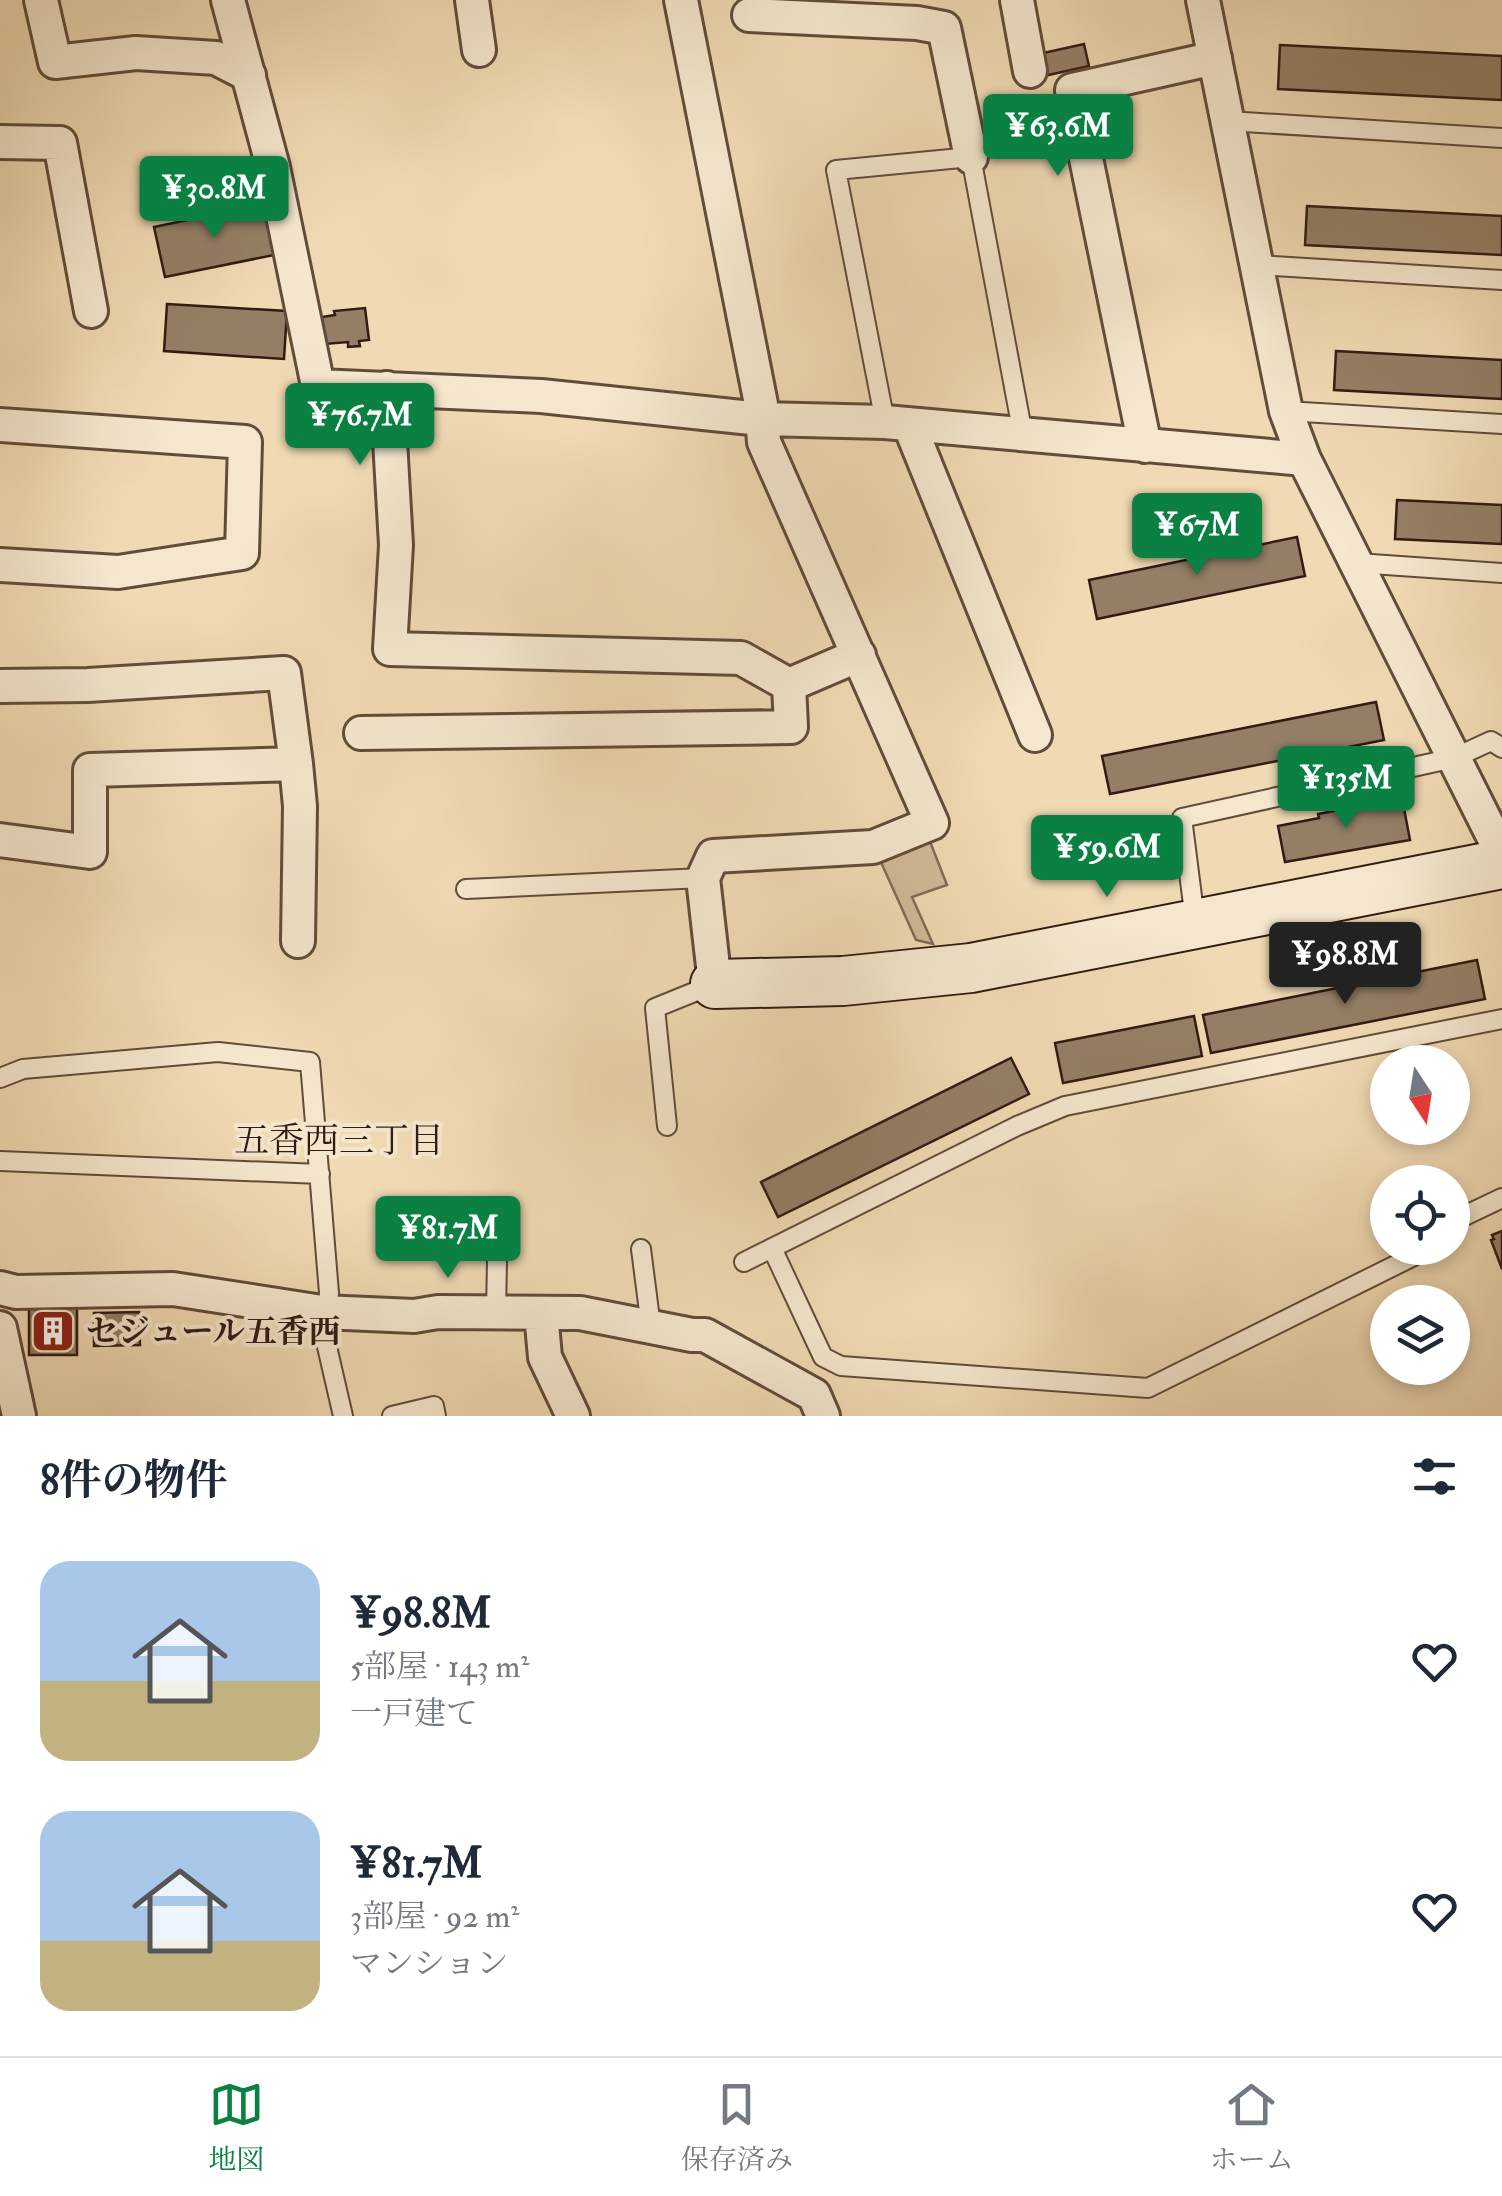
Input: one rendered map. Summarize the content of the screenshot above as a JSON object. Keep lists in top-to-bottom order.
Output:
{
  "districts": ["五香西三丁目"],
  "places": {
    "building": ["セジュール五香西"]
  },
  "north": "bottom",
  "page": {
    "price": [
      "¥63.6M",
      "¥30.8M",
      "¥76.7M",
      "¥67M",
      "¥135M",
      "¥59.6M",
      "¥98.8M",
      "¥81.7M"
    ],
    "heading": "8件の物件",
    "list": [
      {
        "name": "¥98.8M",
        "note": "5部屋 · 143 m² · 一戸建て"
      },
      {
        "name": "¥81.7M",
        "note": "3部屋 · 92 m² · マンション"
      }
    ],
    "tabs": ["地図", "保存済み", "ホーム"]
  }
}
